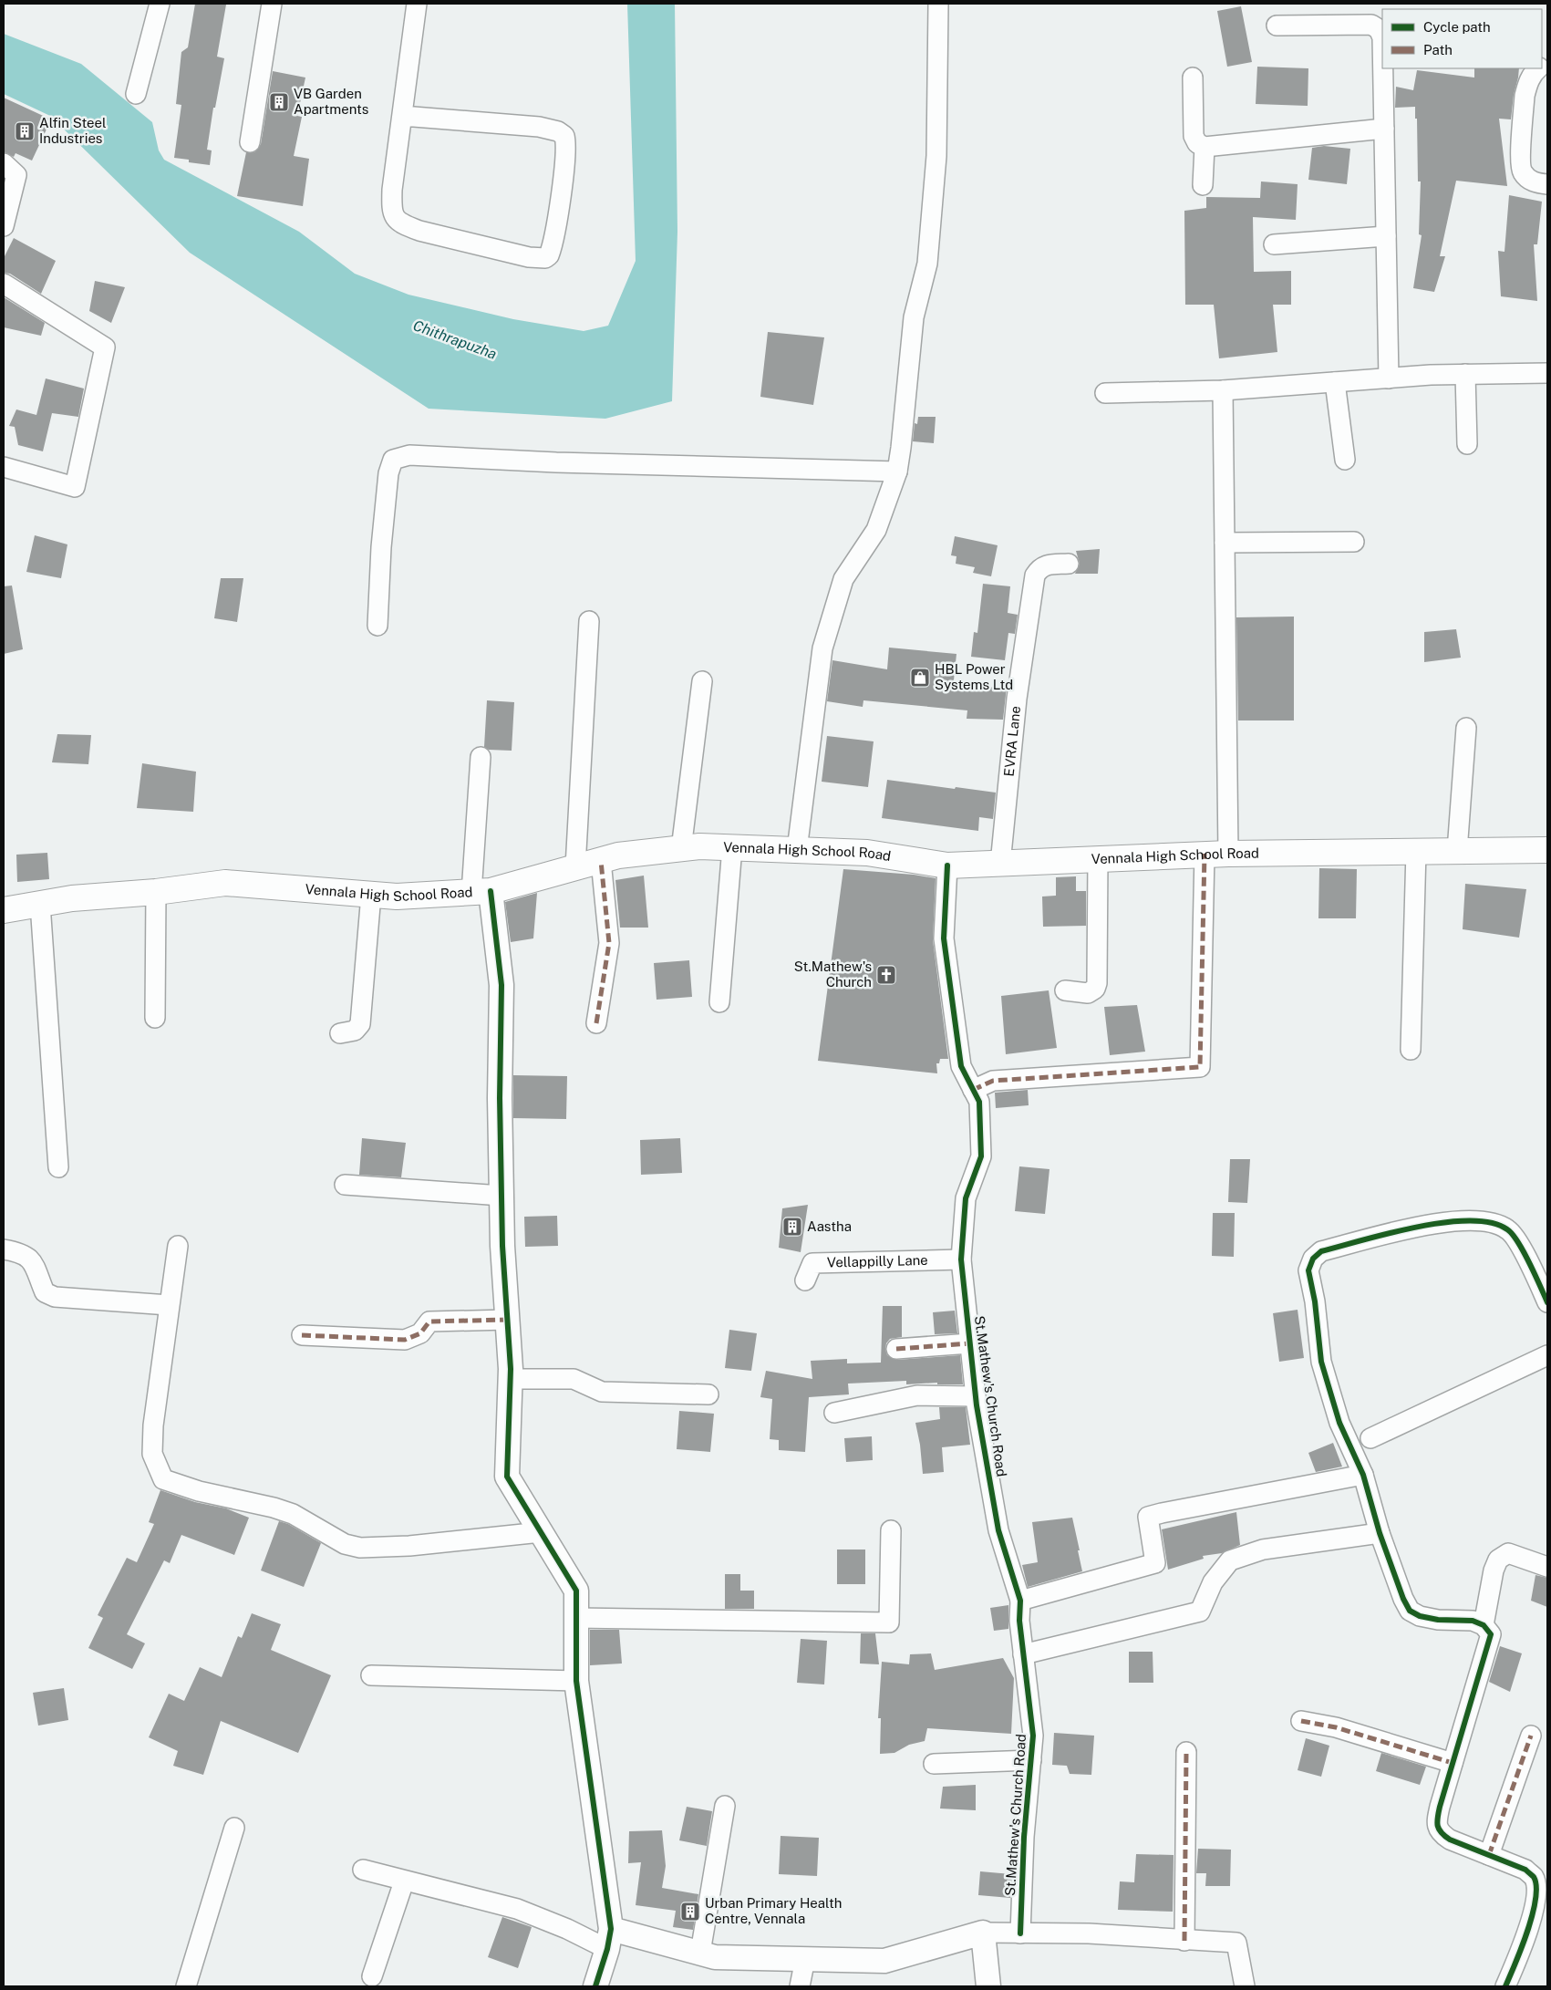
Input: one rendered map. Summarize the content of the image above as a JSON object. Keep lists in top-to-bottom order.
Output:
{
  "streets": {
    "main road": ["Vennala High School Road"],
    "street": ["EVRA Lane", "Vellappilly Lane", "St.Mathew's Church Road"]
  },
  "crossings": [
    ["EVRA Lane", "Vennala High School Road"],
    ["Vennala High School Road", "St.Mathew's Church Road"],
    ["Vellappilly Lane", "St.Mathew's Church Road"]
  ],
  "water": ["Chithrapuzha"],
  "places": {
    "building": [
      "VB Garden Apartments",
      "Alfin Steel Industries",
      "Aastha",
      "Urban Primary Health Centre, Vennala"
    ],
    "shop": ["HBL Power Systems Ltd"],
    "church": ["St.Mathew's Church"]
  },
  "legend": ["Cycle path", "Path"]
}
